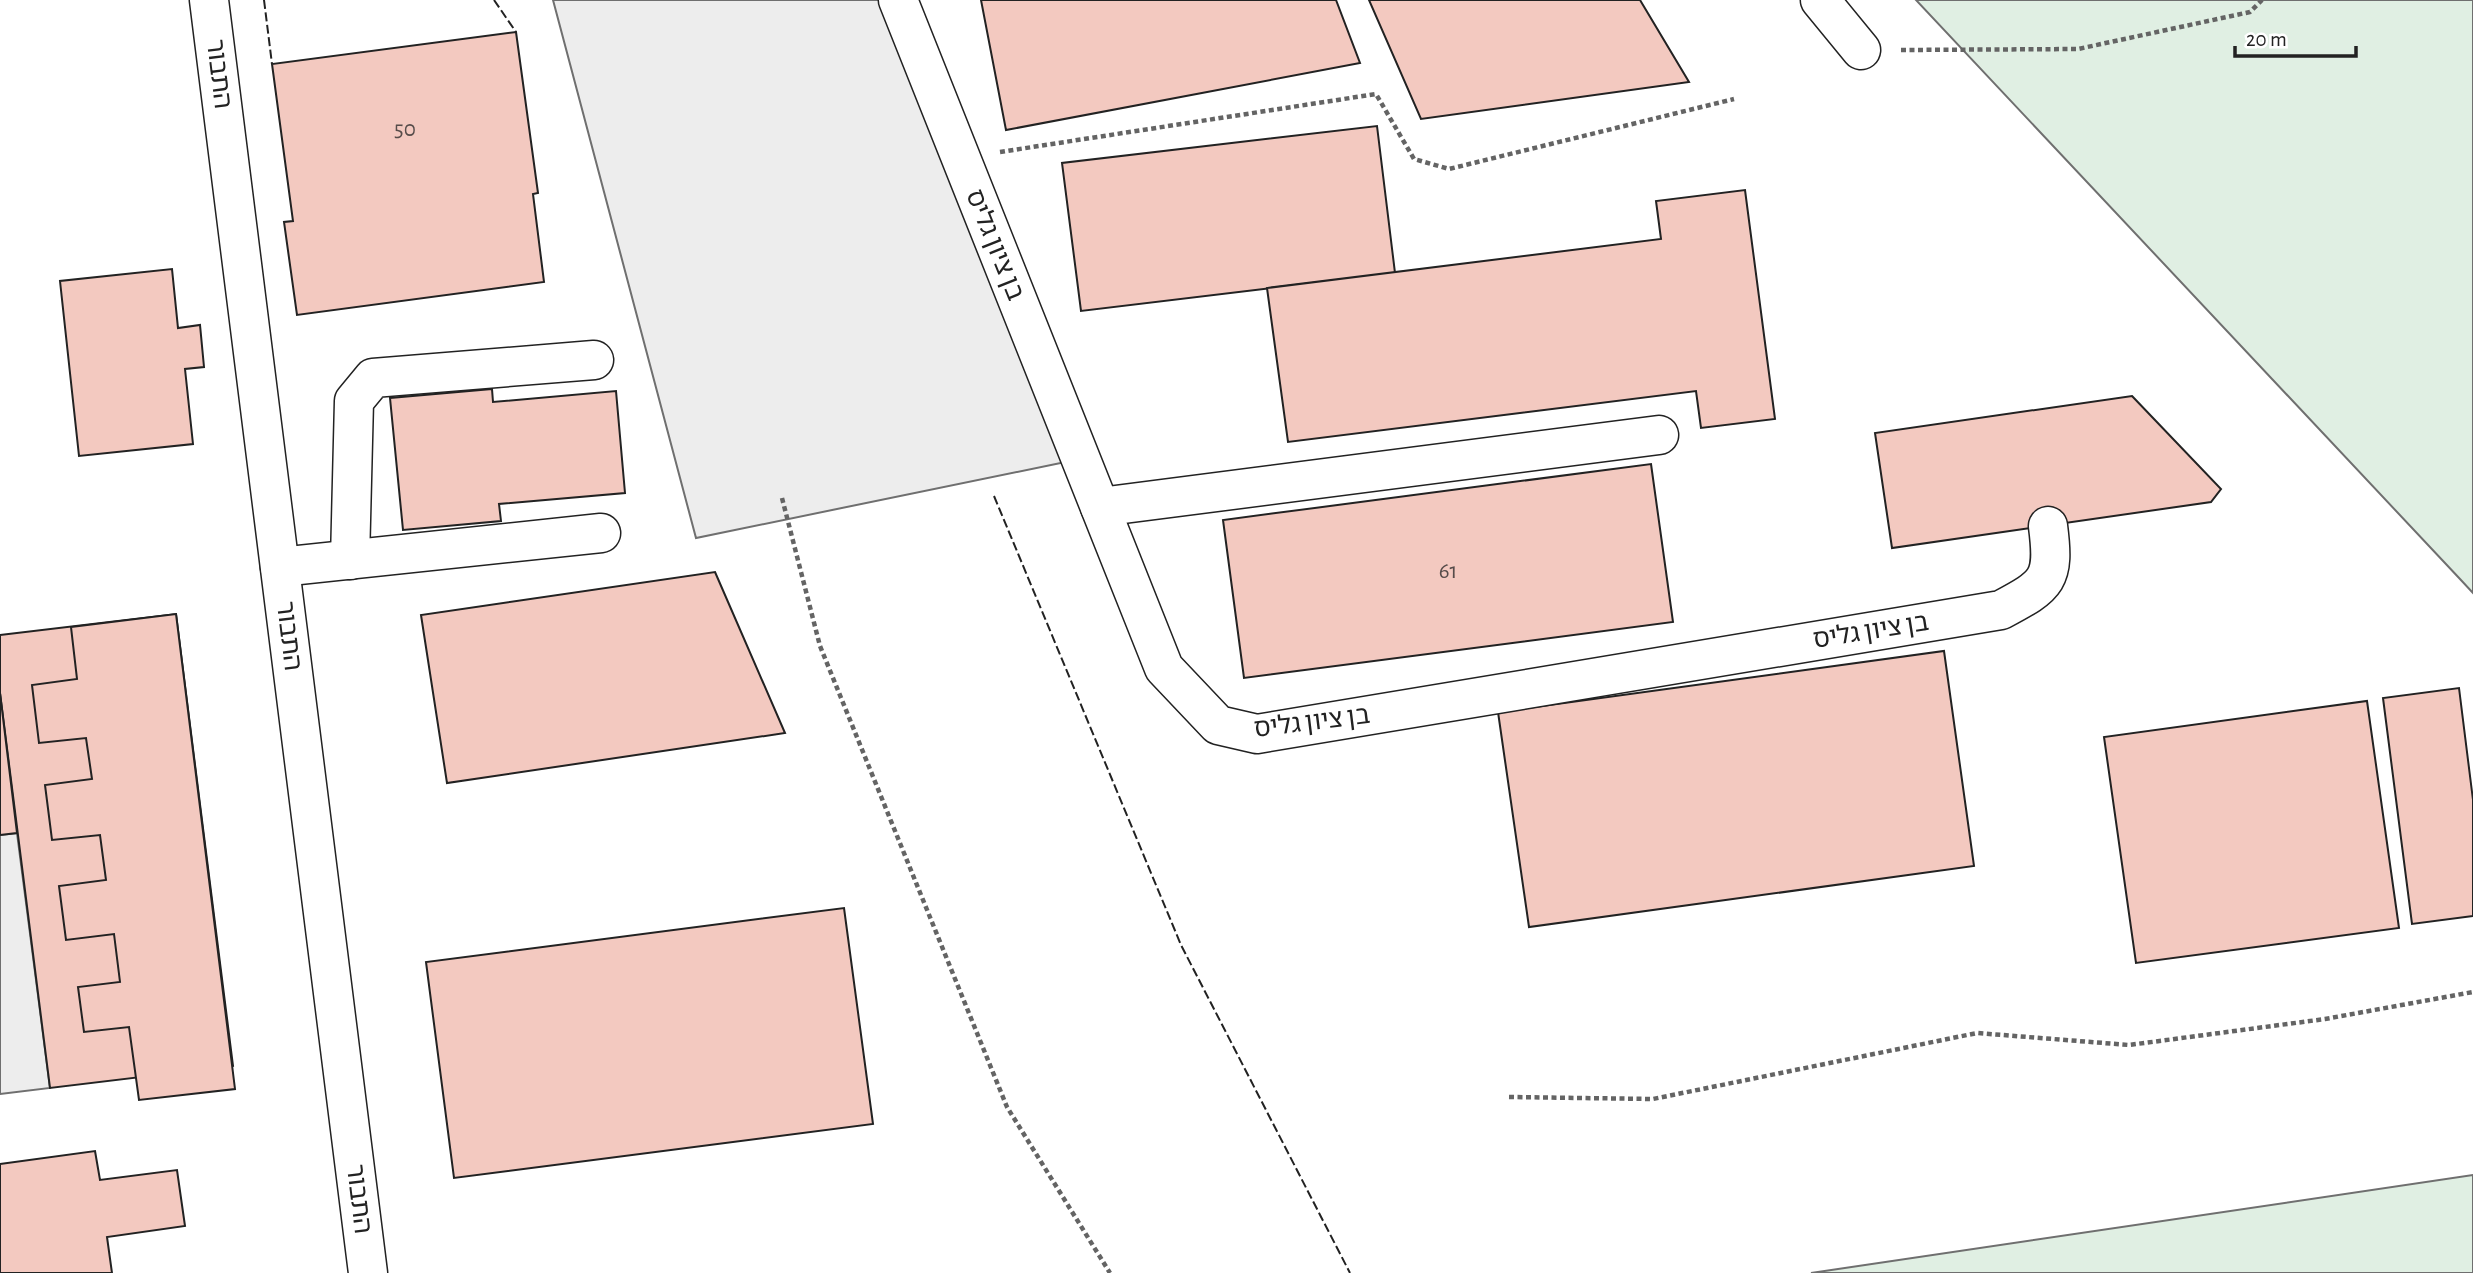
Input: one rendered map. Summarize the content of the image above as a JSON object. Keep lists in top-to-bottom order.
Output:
{
  "streets": {
    "street": ["התבור", "בן ציון גליס"]
  },
  "house_numbers": ["50", "61"],
  "scale_bar": "20 m"
}
